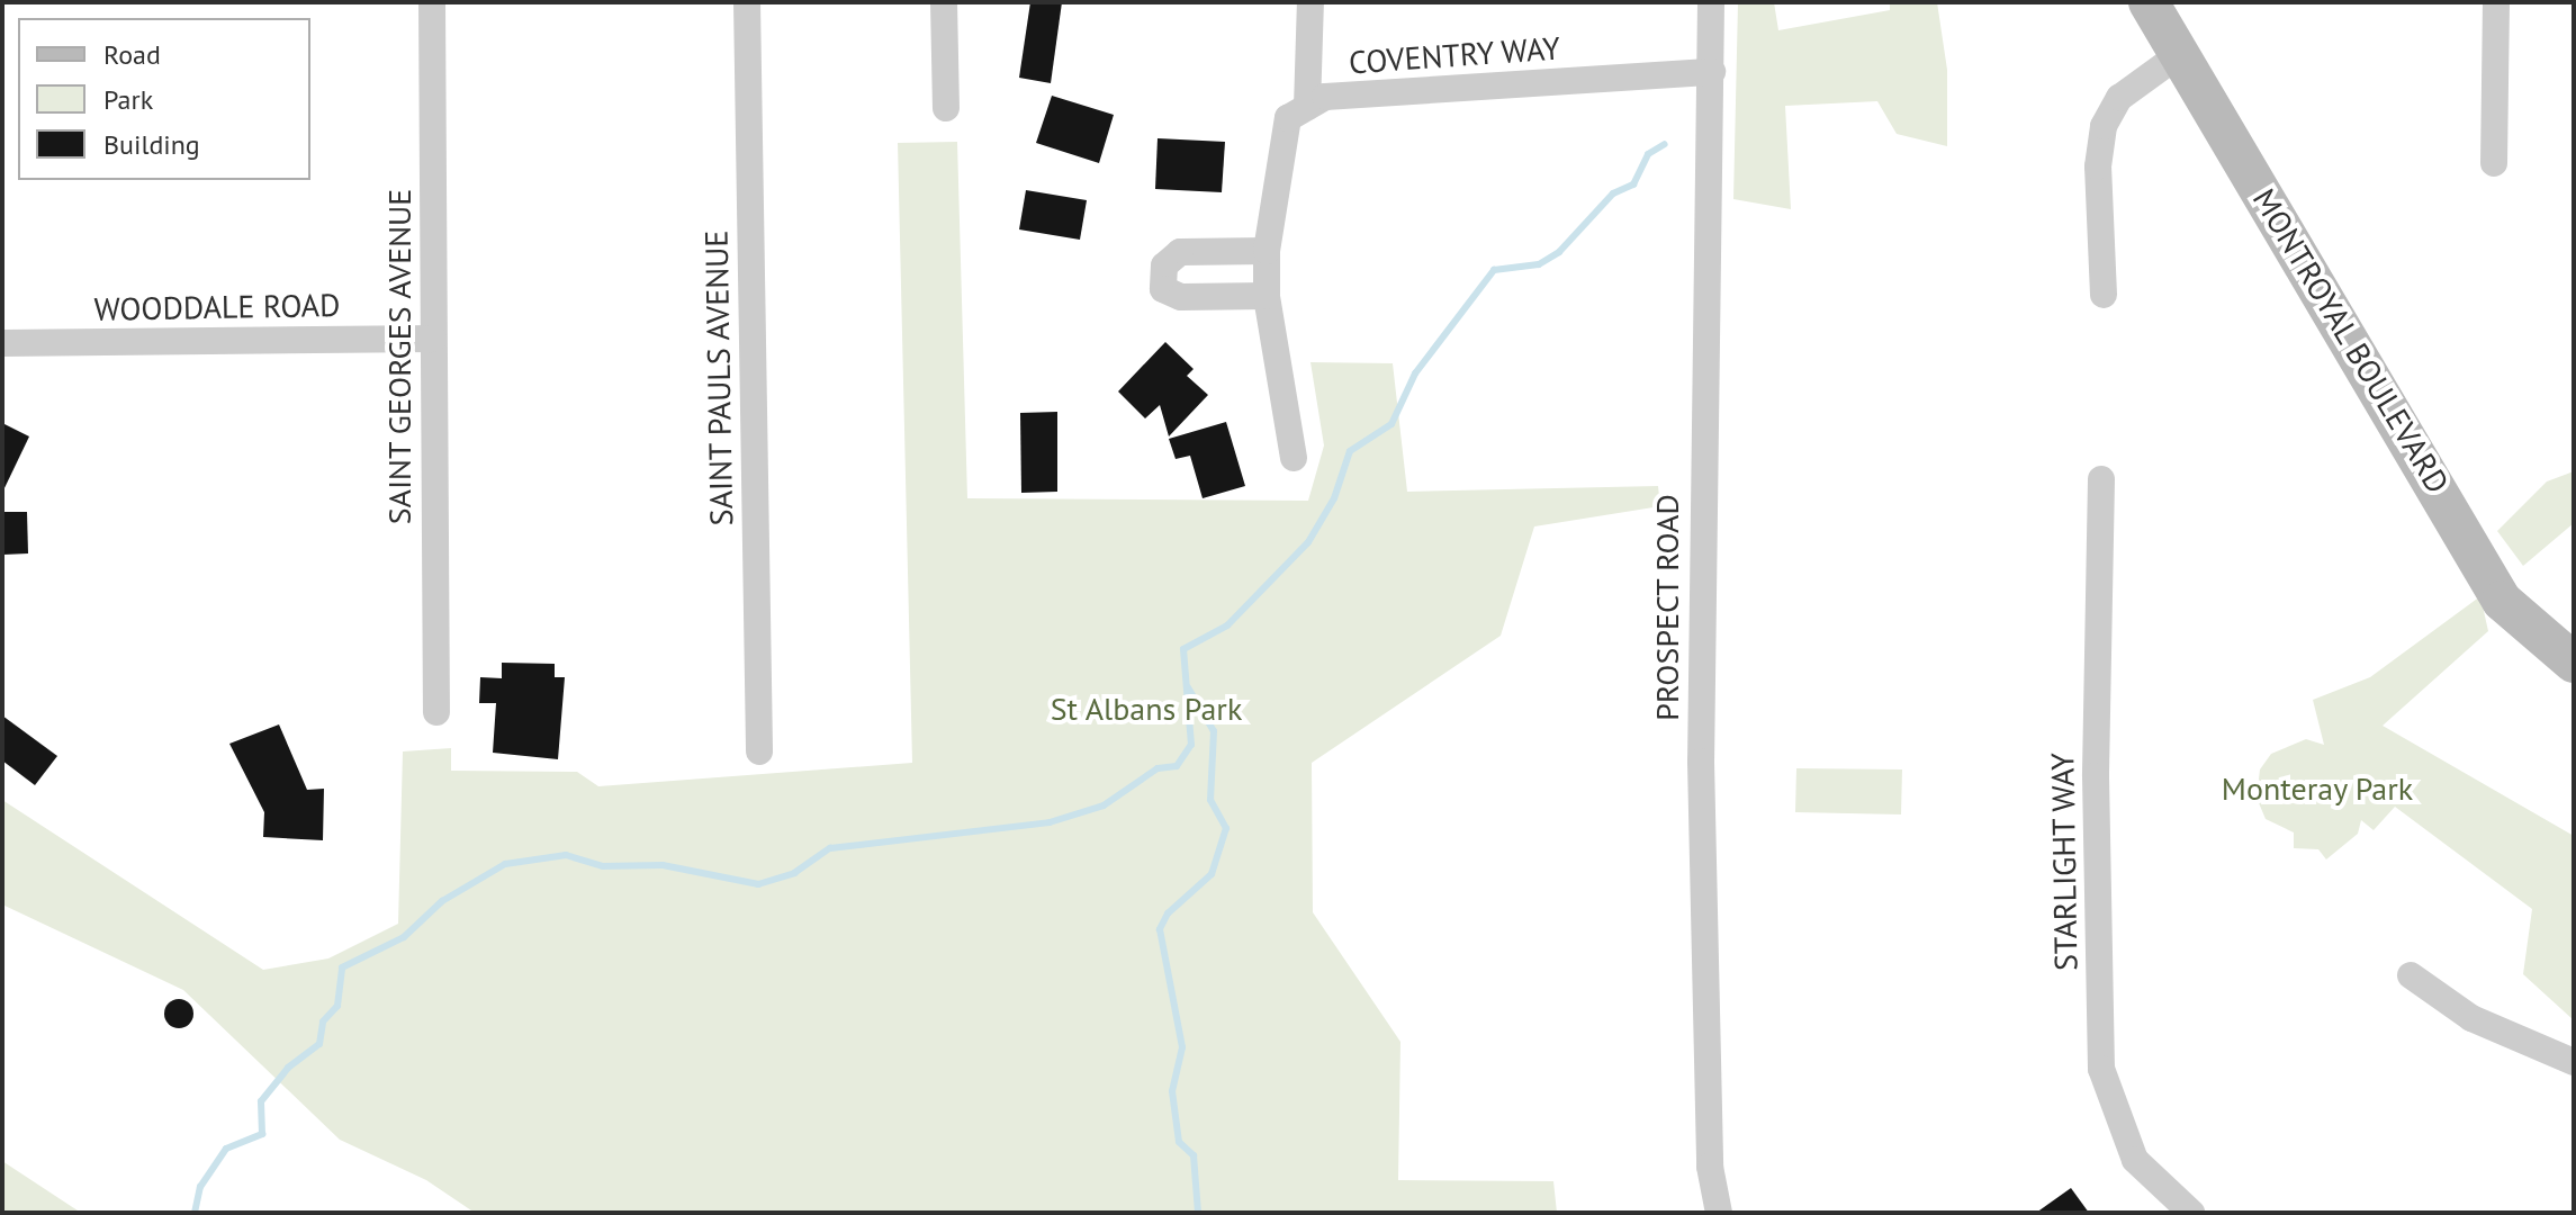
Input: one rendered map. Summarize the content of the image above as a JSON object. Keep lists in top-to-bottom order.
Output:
{
  "streets": {
    "street": [
      "COVENTRY WAY",
      "WOODDALE ROAD",
      "MONTROYAL BOULEVARD",
      "SAINT GEORGES AVENUE",
      "SAINT PAULS AVENUE",
      "PROSPECT ROAD",
      "STARLIGHT WAY"
    ]
  },
  "crossings": [
    ["COVENTRY WAY", "PROSPECT ROAD"],
    ["WOODDALE ROAD", "SAINT GEORGES AVENUE"]
  ],
  "parks": ["St Albans Park", "Monteray Park"],
  "legend": ["Road", "Park", "Building"]
}
